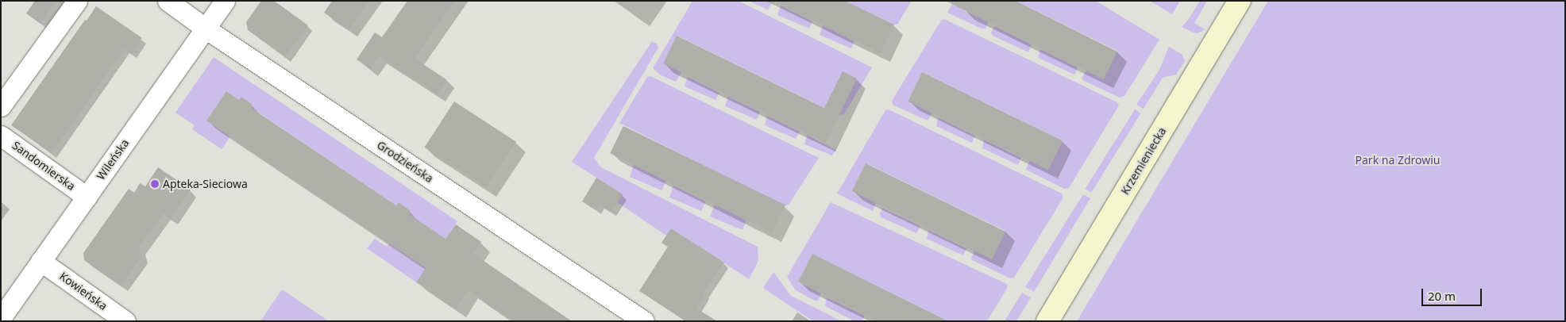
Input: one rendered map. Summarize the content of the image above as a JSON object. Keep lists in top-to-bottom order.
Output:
{
  "streets": {
    "main road": ["Krzemieniecka"],
    "street": [
      "Wileńska",
      "Grodzieńska",
      "Sandomierska",
      "Kowieńska"
    ]
  },
  "crossings": [
    ["Wileńska", "Grodzieńska"],
    ["Wileńska", "Sandomierska"],
    ["Wileńska", "Kowieńska"]
  ],
  "parks": ["Park na Zdrowiu"],
  "places": ["Apteka-Sieciowa"],
  "scale_bar": "20 m"
}
